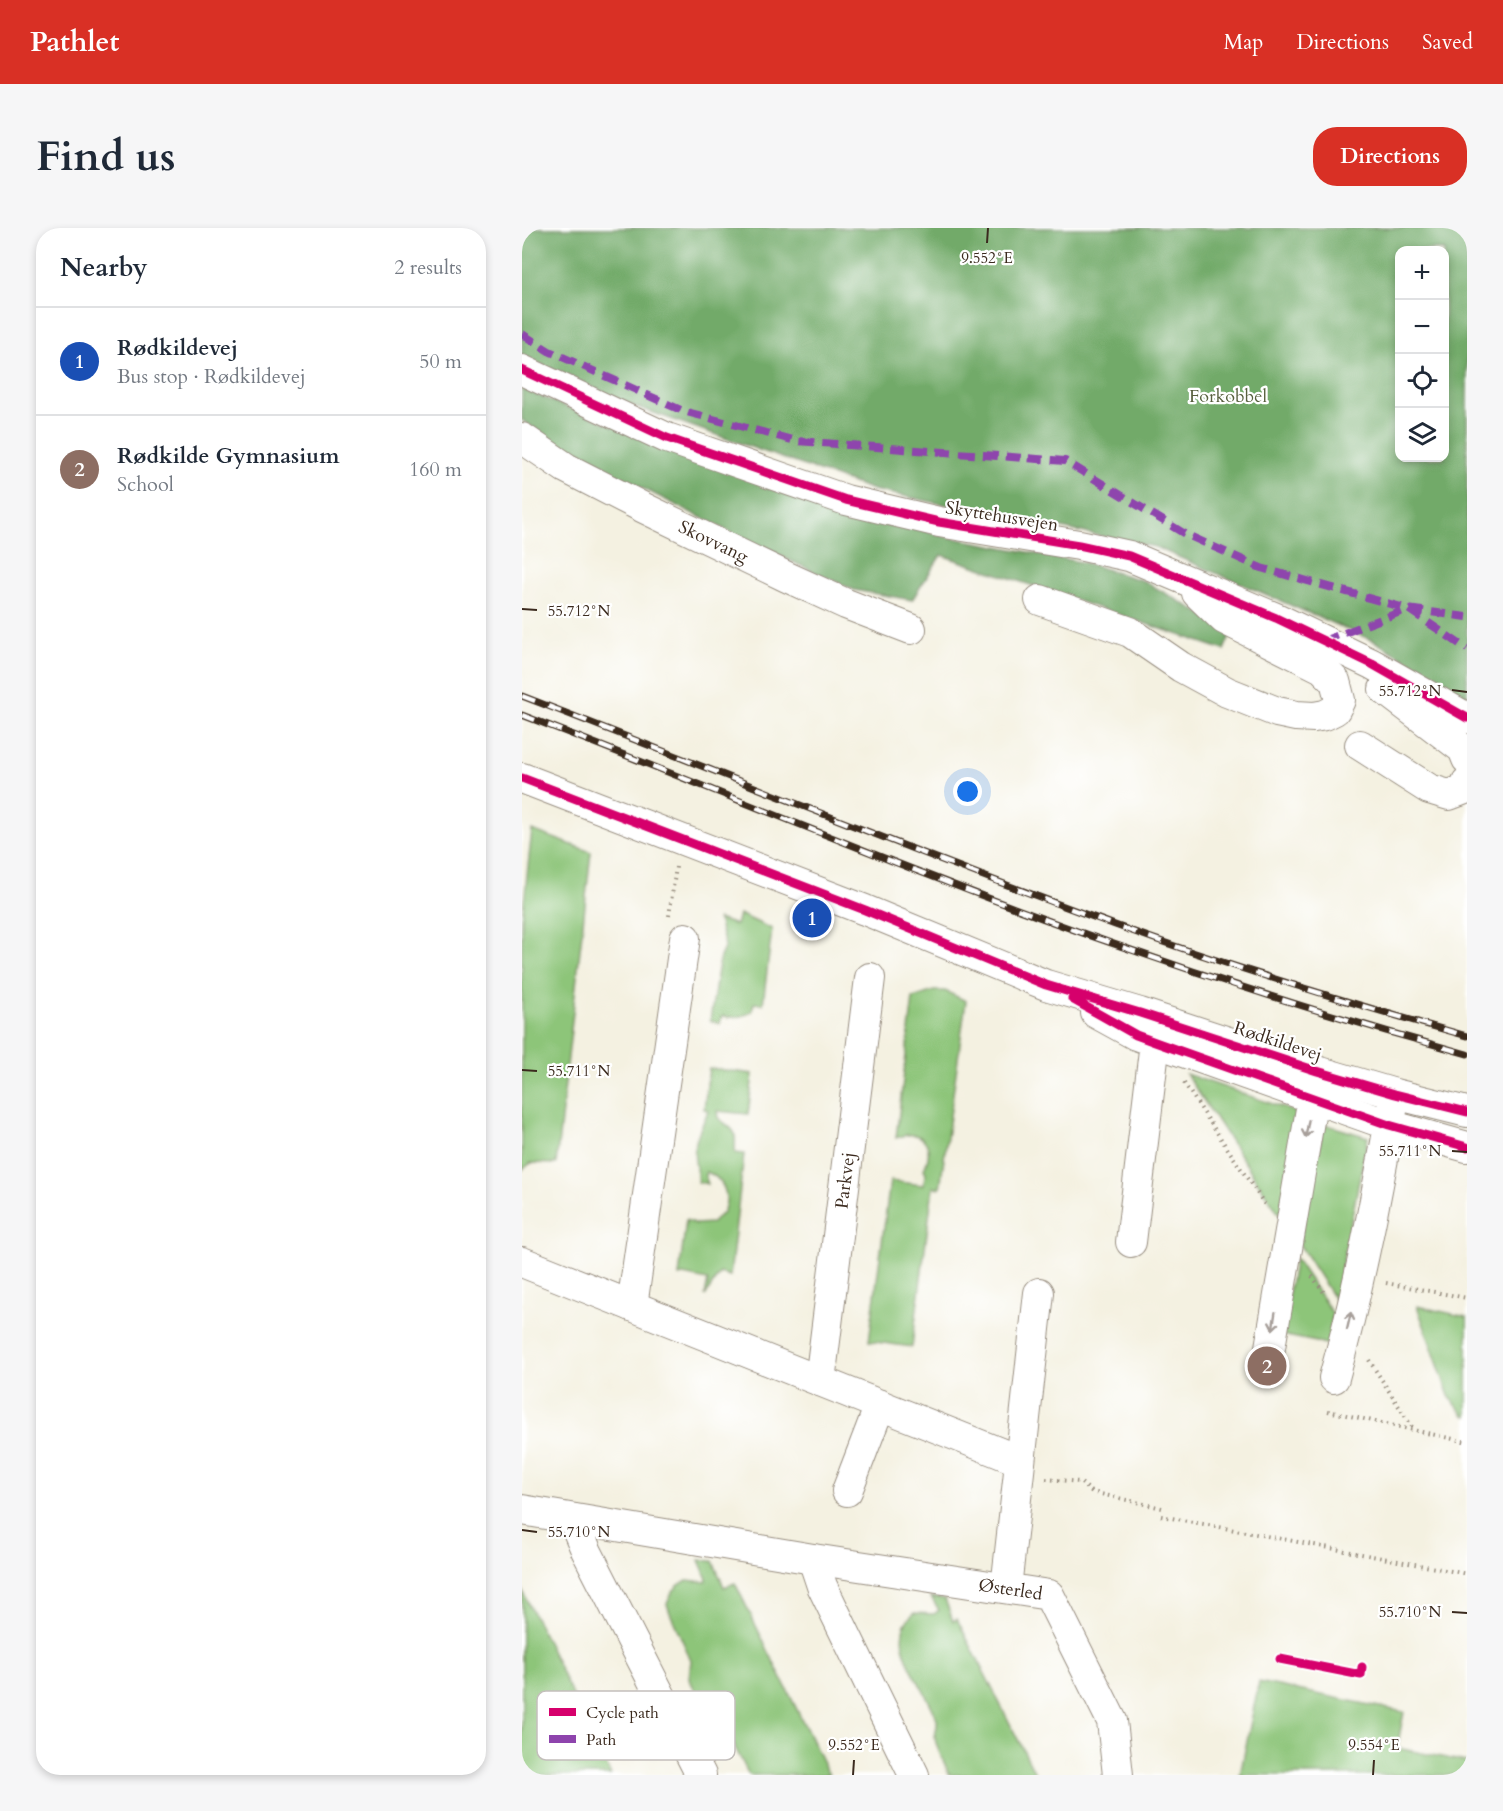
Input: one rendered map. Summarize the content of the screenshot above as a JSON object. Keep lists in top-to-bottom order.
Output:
{
  "streets": {
    "street": [
      "Skyttehusvejen",
      "Skovvang",
      "Rødkildevej",
      "Parkvej",
      "Østerled"
    ]
  },
  "parks": ["Forkobbel"],
  "legend": ["Cycle path", "Path"],
  "page": {
    "header": "Pathlet",
    "nav": ["Map", "Directions", "Saved"],
    "buttons": "Directions",
    "title": "Find us",
    "heading": ["Nearby", "2 results"],
    "map_buttons": ["+", "−"],
    "list": [
      {
        "mark": "1",
        "name": "Rødkildevej",
        "note": "Bus stop · Rødkildevej",
        "value": "50 m"
      },
      {
        "mark": "2",
        "name": "Rødkilde Gymnasium",
        "note": "School",
        "value": "160 m"
      }
    ],
    "pins": ["1", "2"]
  },
  "coordinates": [
    "9.552°E",
    "55.712°N",
    "55.711°N",
    "55.710°N",
    "9.554°E"
  ]
}
